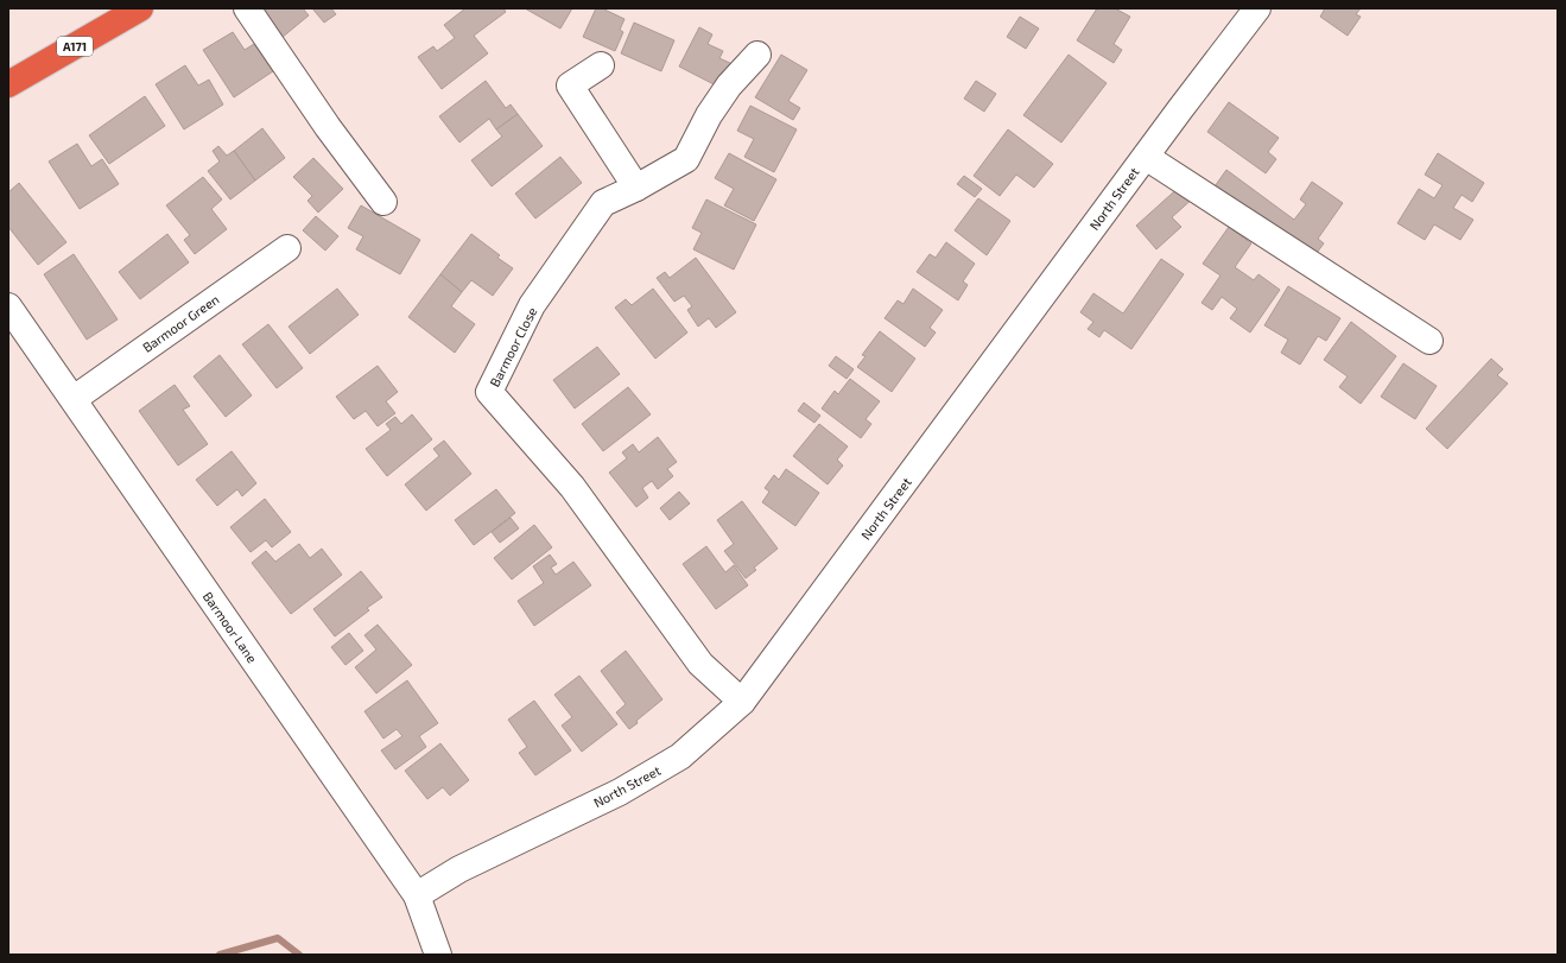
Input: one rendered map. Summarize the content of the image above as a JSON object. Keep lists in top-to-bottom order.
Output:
{
  "streets": {
    "highway": ["A171"],
    "street": [
      "North Street",
      "Barmoor Green",
      "Barmoor Close",
      "Barmoor Lane"
    ]
  },
  "crossings": [
    ["North Street", "Barmoor Close"],
    ["North Street", "Barmoor Lane"],
    ["Barmoor Green", "Barmoor Lane"]
  ]
}
